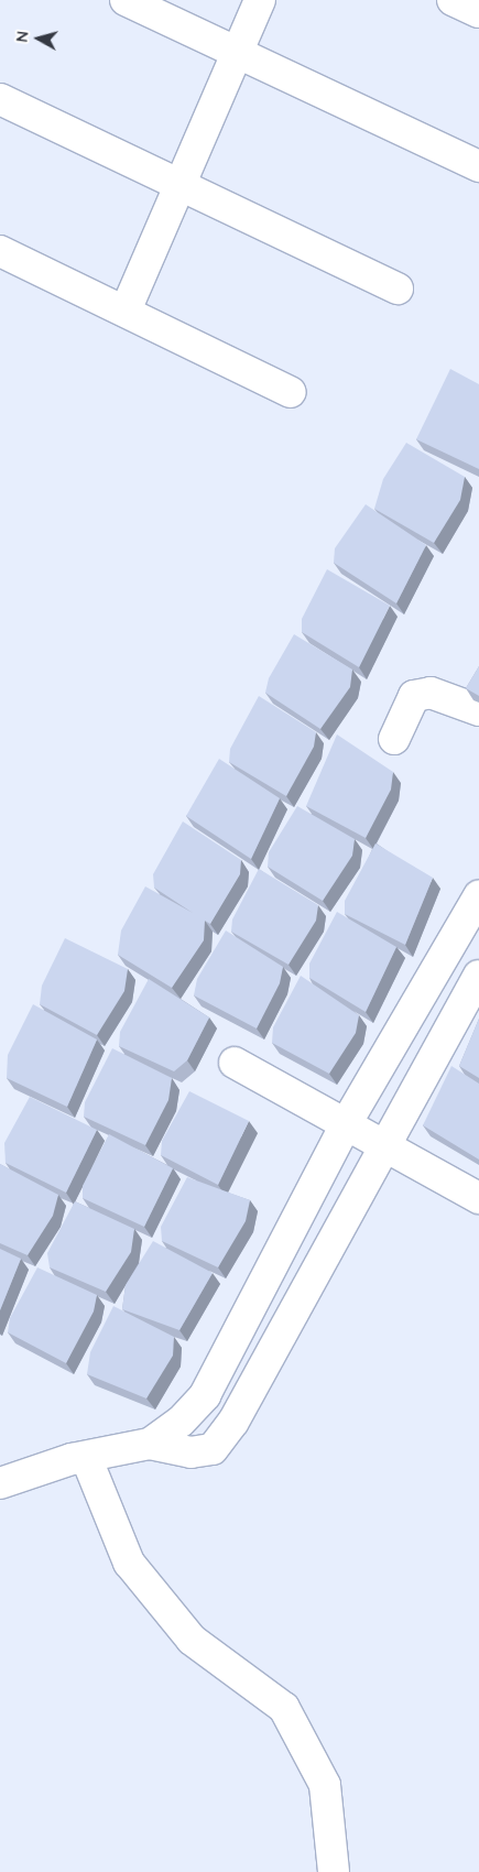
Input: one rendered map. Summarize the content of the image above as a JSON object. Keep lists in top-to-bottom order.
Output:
{
  "north": "left"
}
